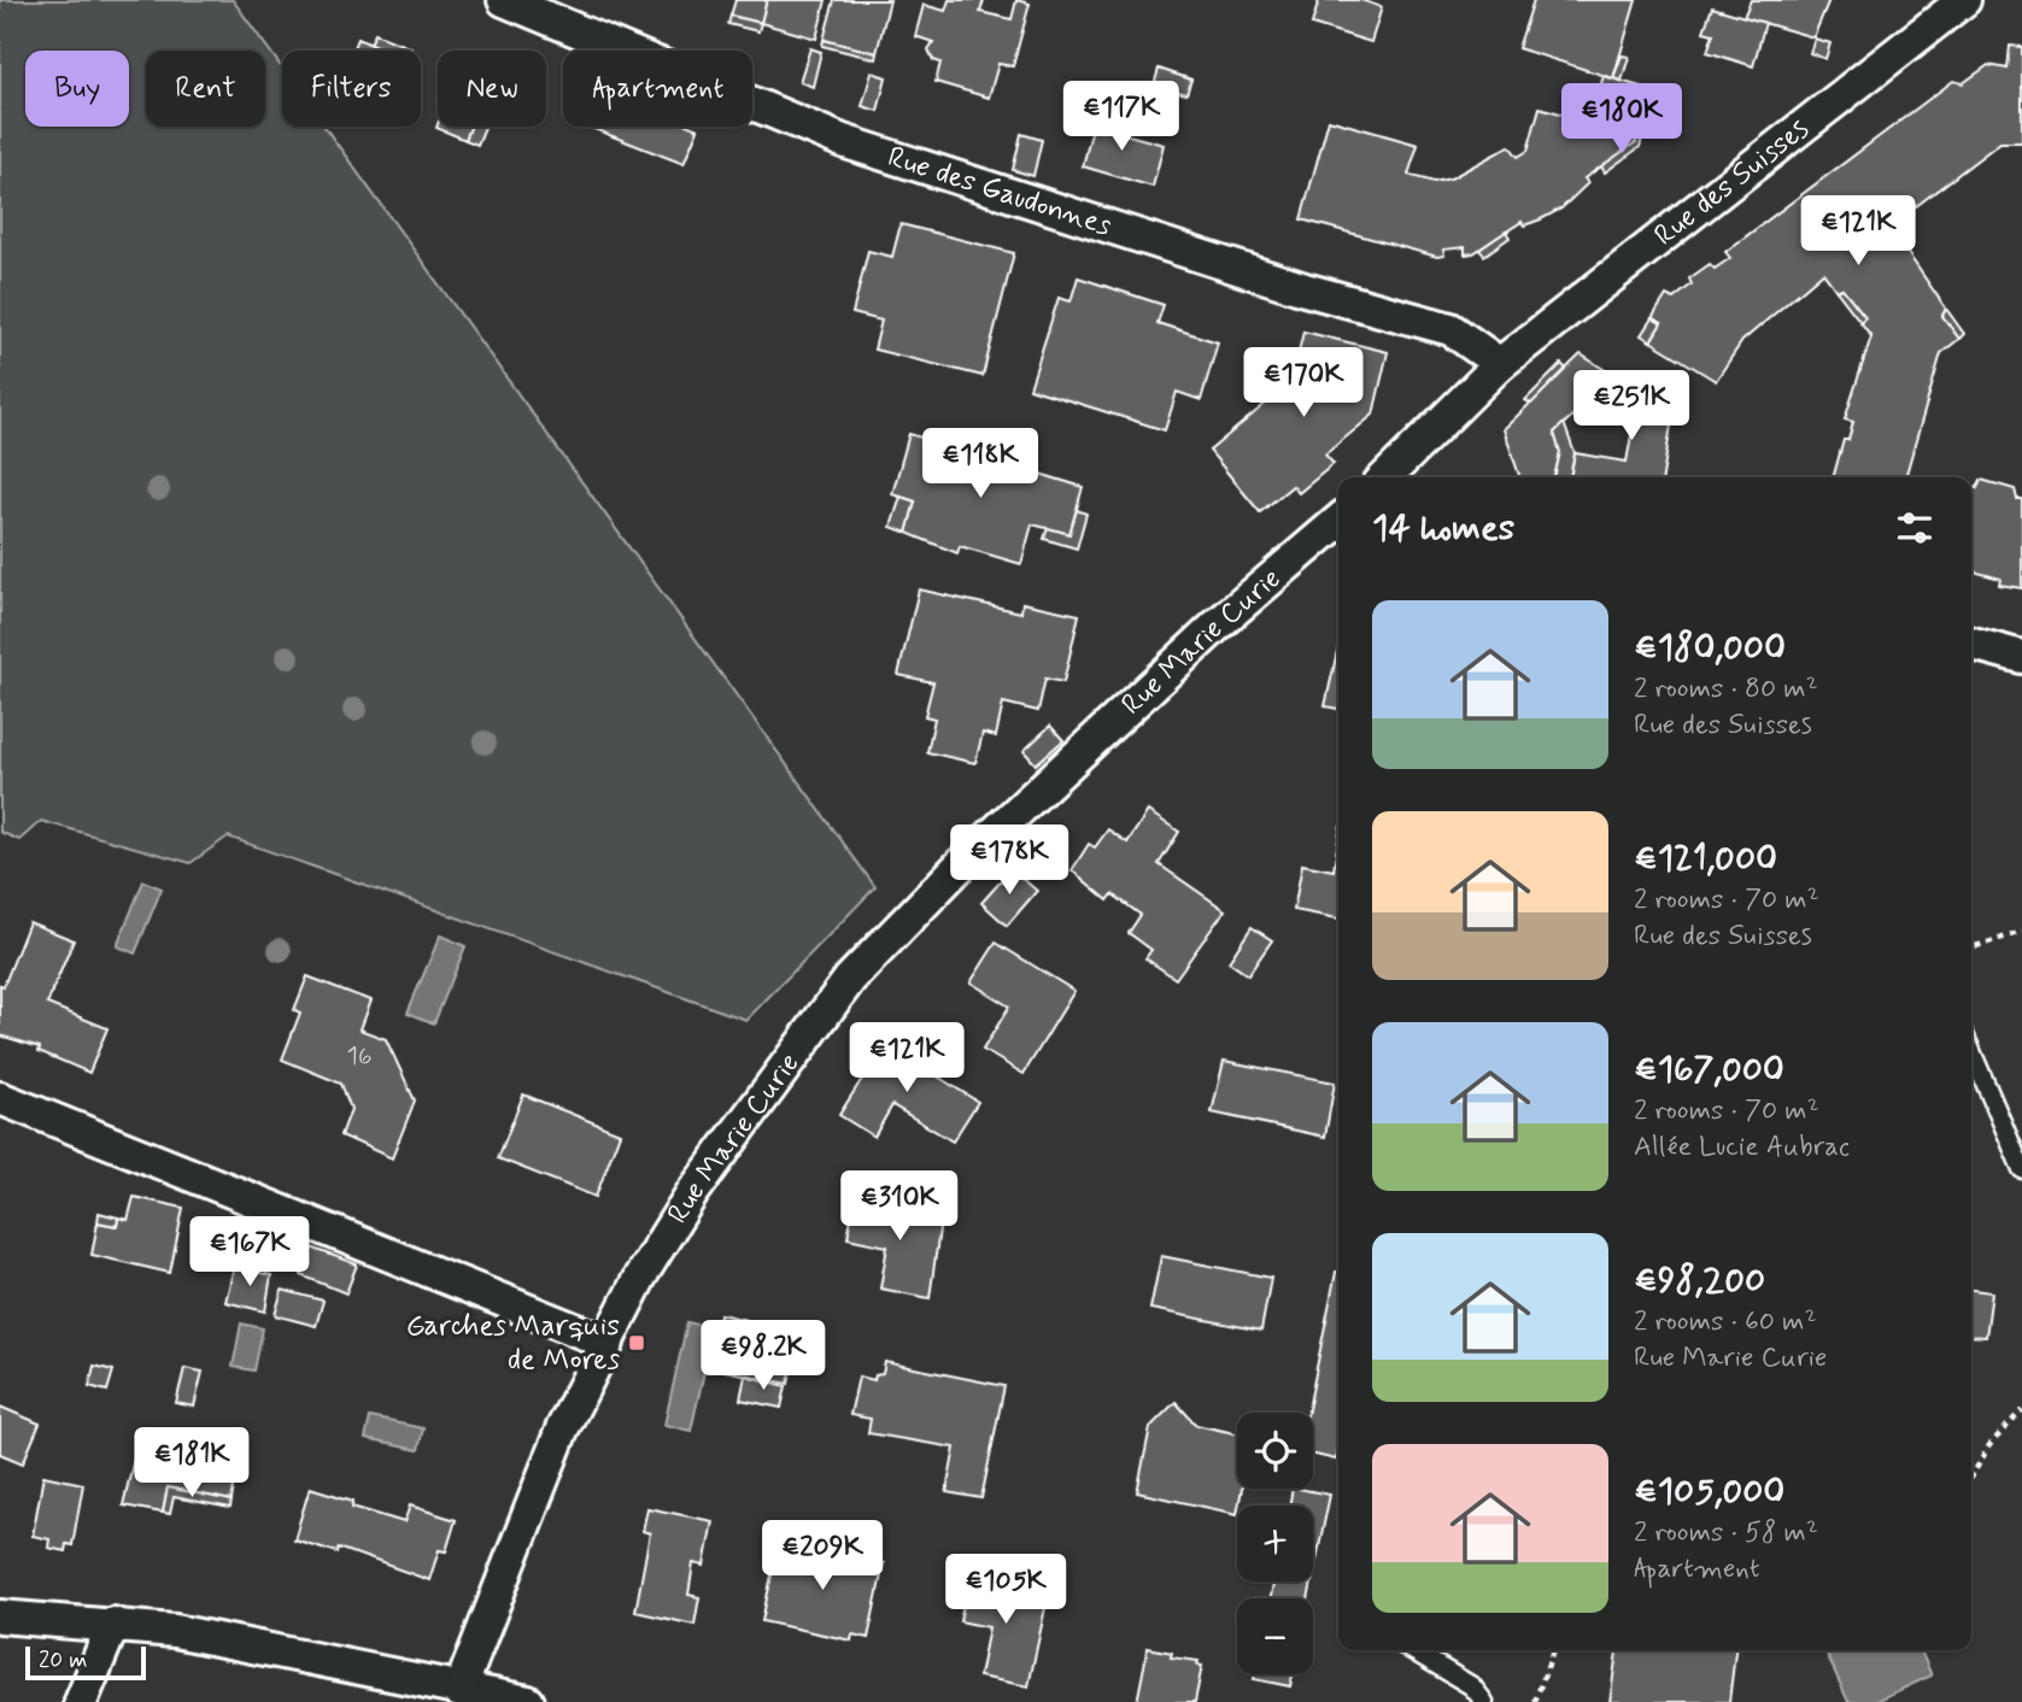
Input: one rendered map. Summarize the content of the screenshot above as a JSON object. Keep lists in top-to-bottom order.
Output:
{
  "streets": {
    "street": ["Rue des Suisses", "Rue des Gaudonnes", "Rue Marie Curie"]
  },
  "crossings": [
    ["Rue des Suisses", "Rue des Gaudonnes"]
  ],
  "places": {
    "transit": ["Garches Marquis de Mores"]
  },
  "house_numbers": ["16"],
  "scale_bar": "20 m",
  "page": {
    "chip": [
      "Buy",
      "Rent",
      "Filters",
      "New",
      "Apartment"
    ],
    "price": [
      "€117K",
      "€180K",
      "€121K",
      "€170K",
      "€251K",
      "€118K",
      "€178K",
      "€121K",
      "€310K",
      "€167K",
      "€98.2K",
      "€181K",
      "€209K",
      "€105K"
    ],
    "heading": "14 homes",
    "list": [
      {
        "name": "€180,000",
        "note": "2 rooms · 80 m² · Rue des Suisses"
      },
      {
        "name": "€121,000",
        "note": "2 rooms · 70 m² · Rue des Suisses"
      },
      {
        "name": "€167,000",
        "note": "2 rooms · 70 m² · Allée Lucie Aubrac"
      },
      {
        "name": "€98,200",
        "note": "2 rooms · 60 m² · Rue Marie Curie"
      },
      {
        "name": "€105,000",
        "note": "2 rooms · 58 m² · Apartment"
      }
    ],
    "map_buttons": ["+", "−"],
    "scale": "20 m"
  }
}
